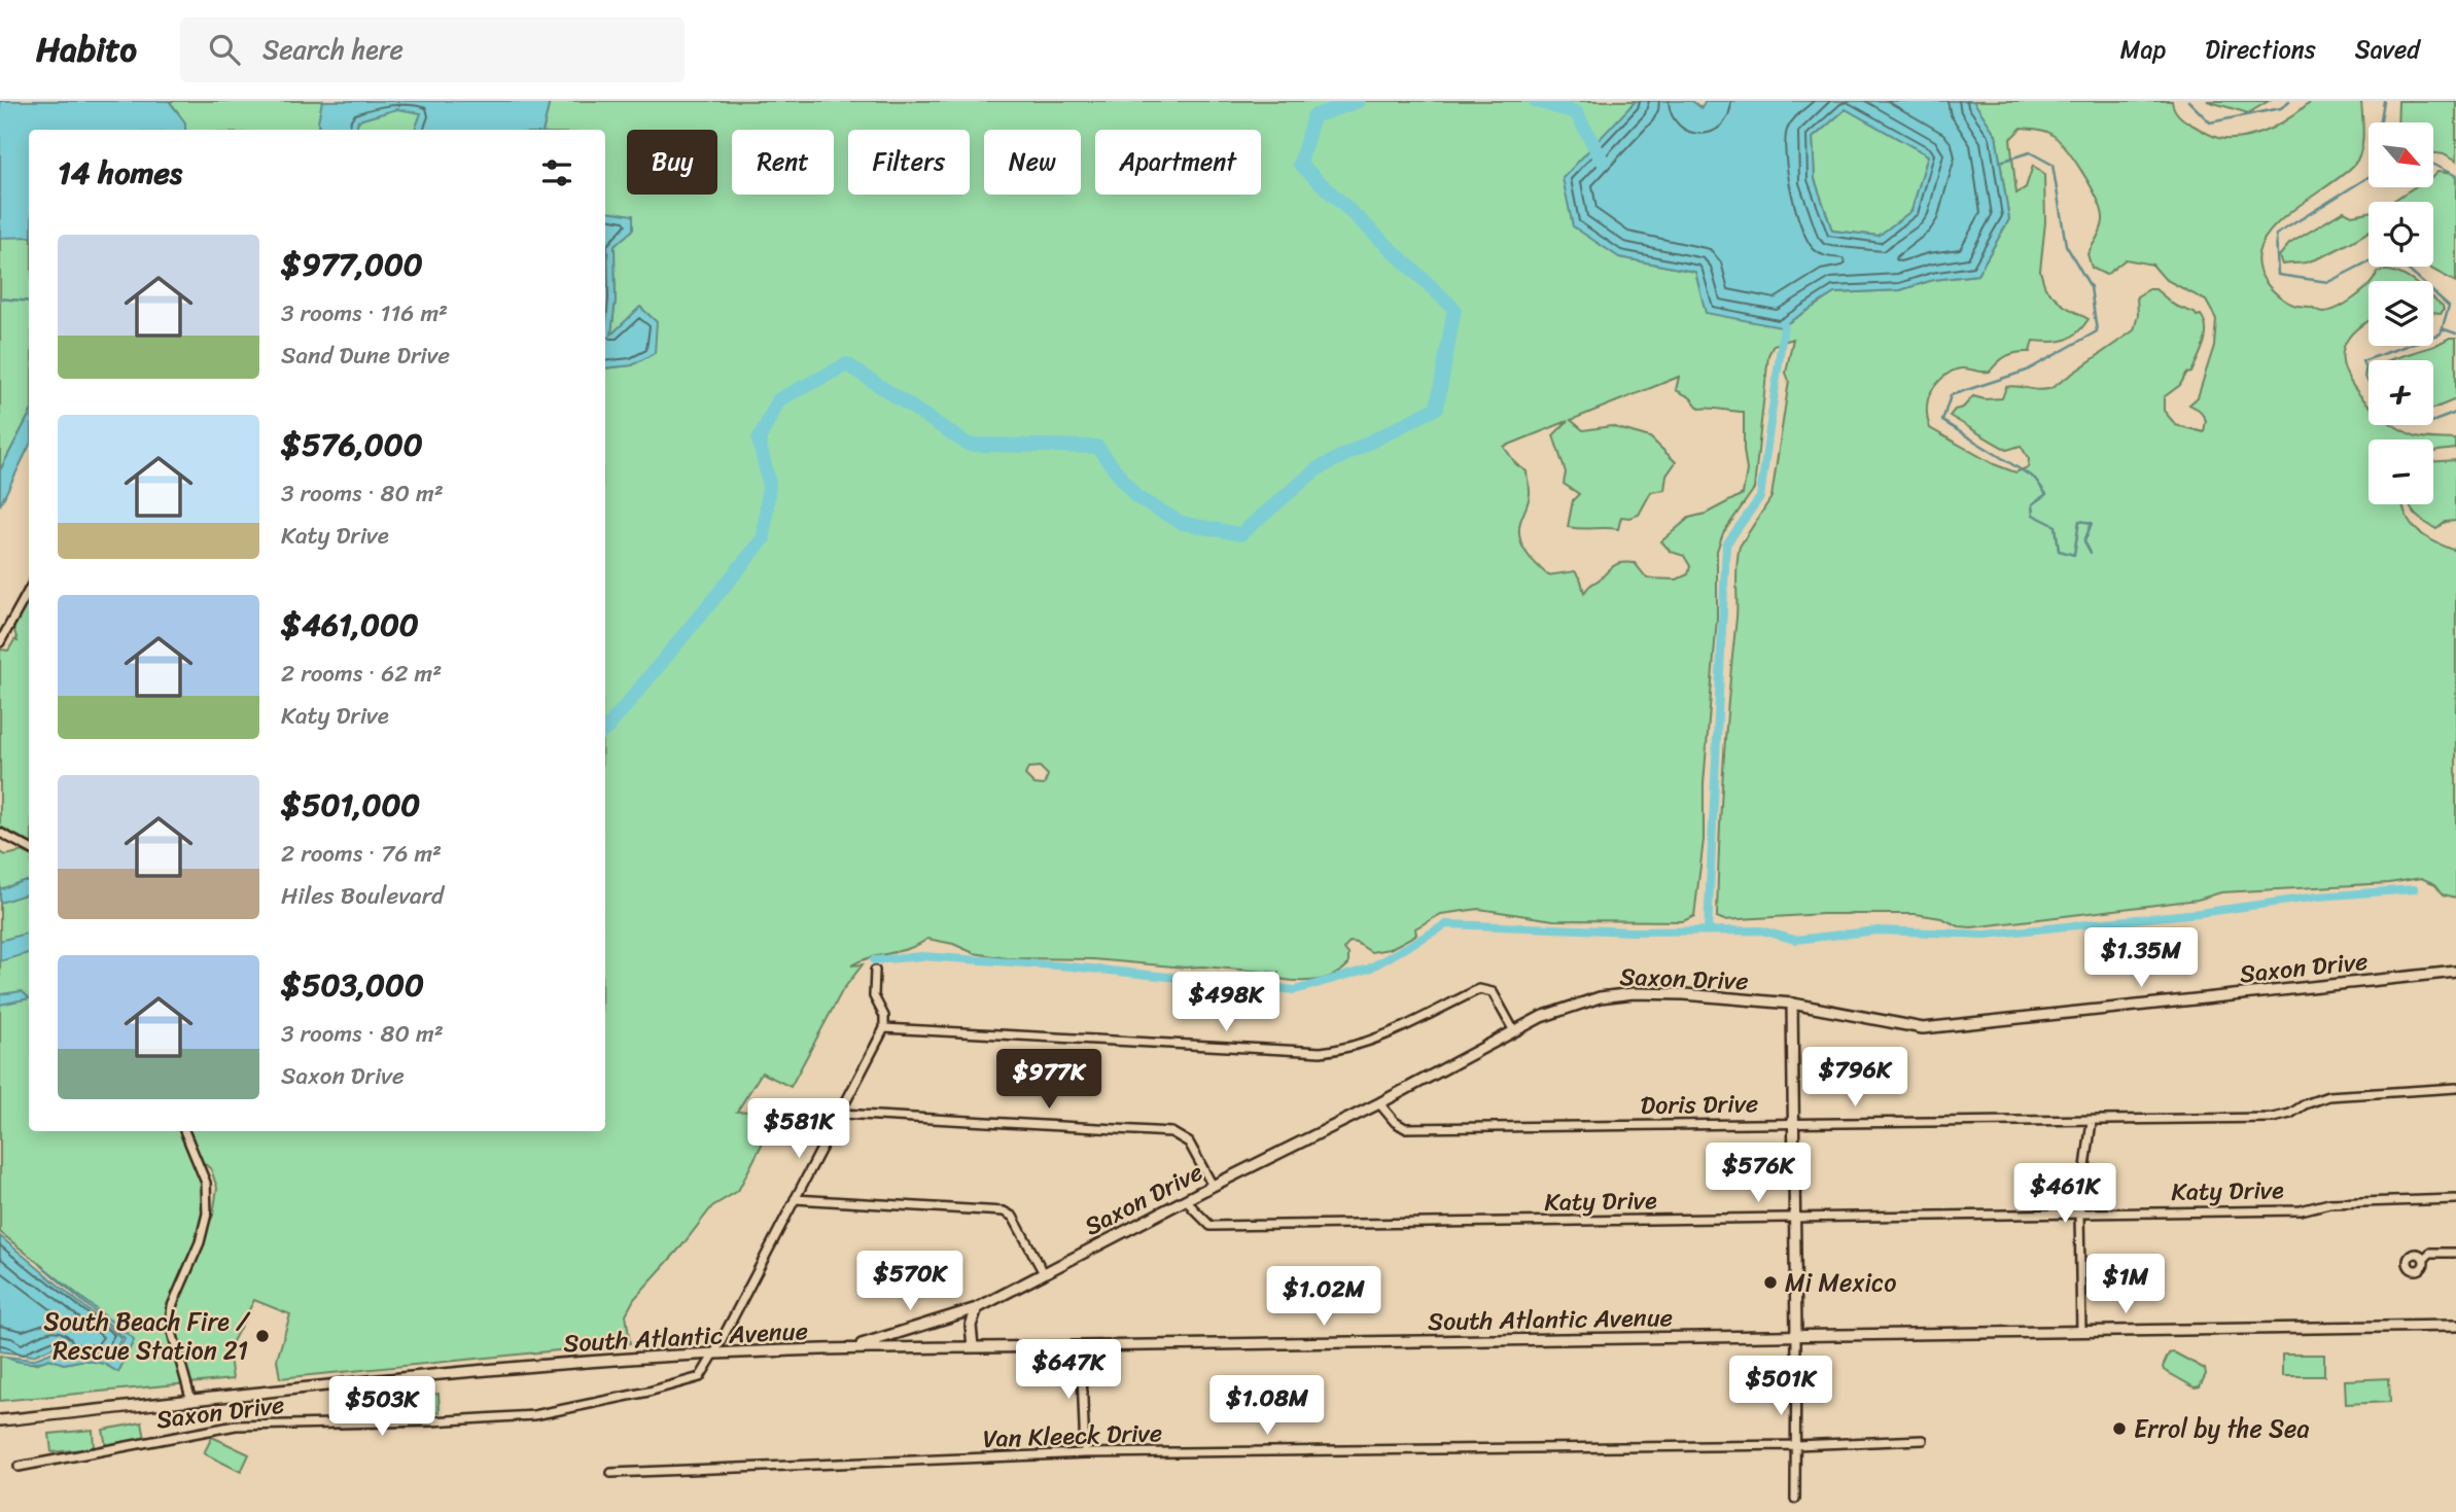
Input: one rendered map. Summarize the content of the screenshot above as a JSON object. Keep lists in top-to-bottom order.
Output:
{
  "streets": {
    "street": [
      "Saxon Drive",
      "Doris Drive",
      "Katy Drive",
      "South Atlantic Avenue",
      "Van Kleeck Drive"
    ]
  },
  "crossings": [
    ["Saxon Drive", "Doris Drive"],
    ["Saxon Drive", "Katy Drive"],
    ["Saxon Drive", "South Atlantic Avenue"]
  ],
  "places": ["Mi Mexico", "South Beach Fire / Rescue Station 21", "Errol by the Sea"],
  "north": "bottom right",
  "page": {
    "header": "Habito",
    "search": "Search here",
    "nav": ["Map", "Directions", "Saved"],
    "map_buttons": ["+", "−"],
    "chip": [
      "Buy",
      "Rent",
      "Filters",
      "New",
      "Apartment"
    ],
    "heading": "14 homes",
    "list": [
      {
        "name": "$977,000",
        "note": "3 rooms · 116 m² · Sand Dune Drive"
      },
      {
        "name": "$576,000",
        "note": "3 rooms · 80 m² · Katy Drive"
      },
      {
        "name": "$461,000",
        "note": "2 rooms · 62 m² · Katy Drive"
      },
      {
        "name": "$501,000",
        "note": "2 rooms · 76 m² · Hiles Boulevard"
      },
      {
        "name": "$503,000",
        "note": "3 rooms · 80 m² · Saxon Drive"
      }
    ],
    "price": [
      "$1.35M",
      "$498K",
      "$796K",
      "$977K",
      "$581K",
      "$576K",
      "$461K",
      "$570K",
      "$1M",
      "$1.02M",
      "$647K",
      "$501K",
      "$1.08M",
      "$503K"
    ]
  }
}
